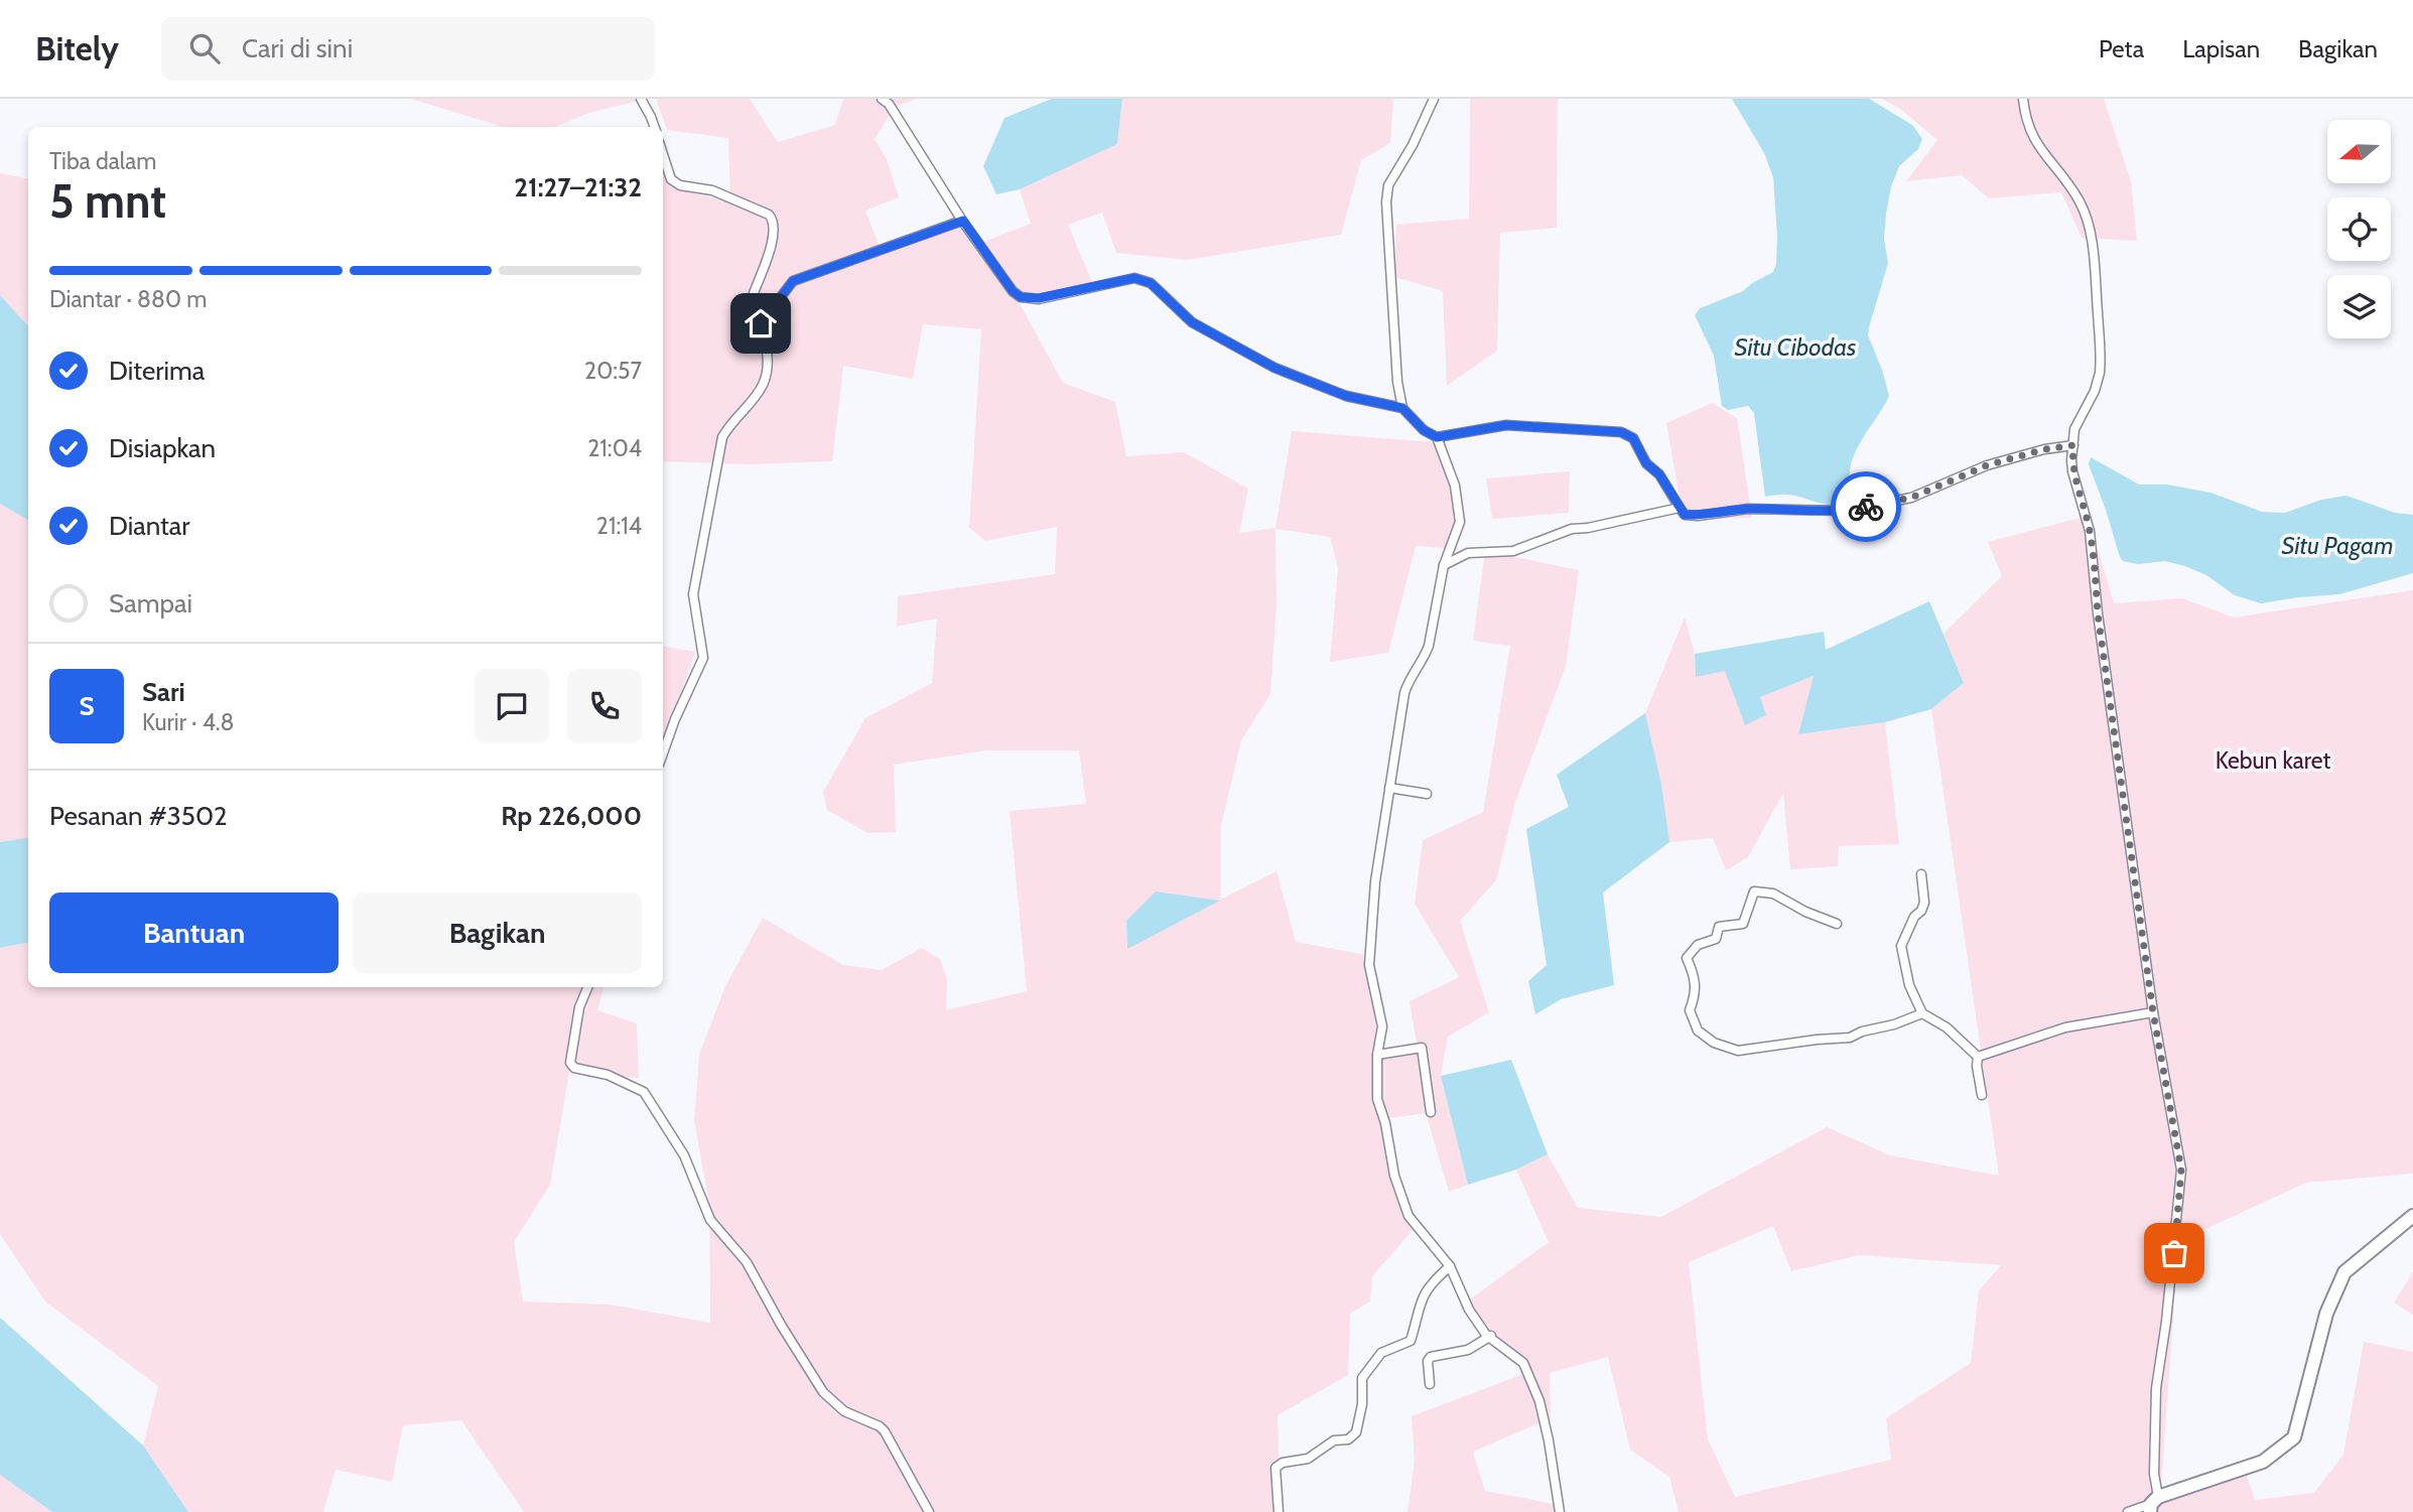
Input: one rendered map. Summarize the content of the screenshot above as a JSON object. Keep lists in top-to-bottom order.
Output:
{
  "water": ["Situ Cibodas", "Situ Pagam"],
  "parks": ["Kebun karet"],
  "north": "left",
  "page": {
    "header": "Bitely",
    "search": "Cari di sini",
    "nav": ["Peta", "Lapisan", "Bagikan"],
    "heading": ["5 mnt", "Tiba dalam", "21:27–21:32"],
    "panel": [
      "Sari",
      "Kurir · 4.8",
      "Pesanan #3502",
      "Rp 226,000"
    ],
    "bar": "Diantar · 880 m",
    "list": [
      ["Diterima", "20:57"],
      ["Disiapkan", "21:04"],
      ["Diantar", "21:14"],
      "Sampai"
    ],
    "round": "S",
    "buttons": ["Bantuan", "Bagikan"]
  }
}
